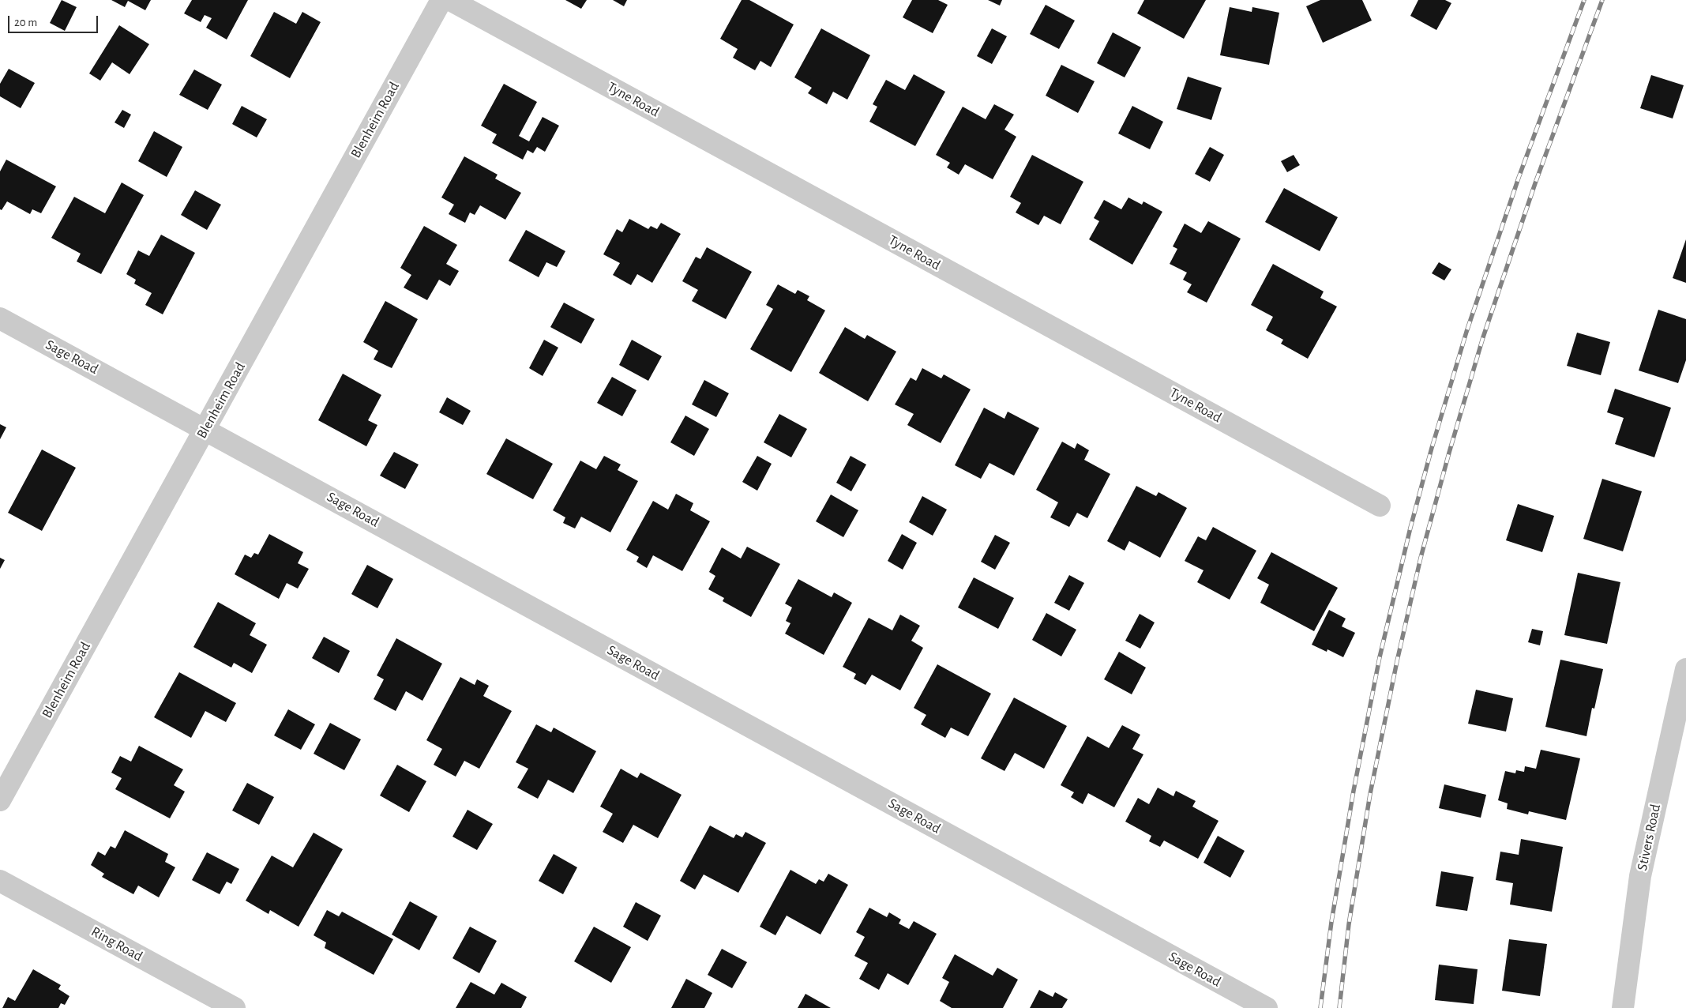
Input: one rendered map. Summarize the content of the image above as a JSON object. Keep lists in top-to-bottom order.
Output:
{
  "streets": {
    "street": [
      "Tyne Road",
      "Blenheim Road",
      "Sage Road",
      "Stivers Road",
      "Ring Road"
    ]
  },
  "crossings": [
    ["Blenheim Road", "Sage Road"]
  ],
  "scale_bar": "20 m"
}
